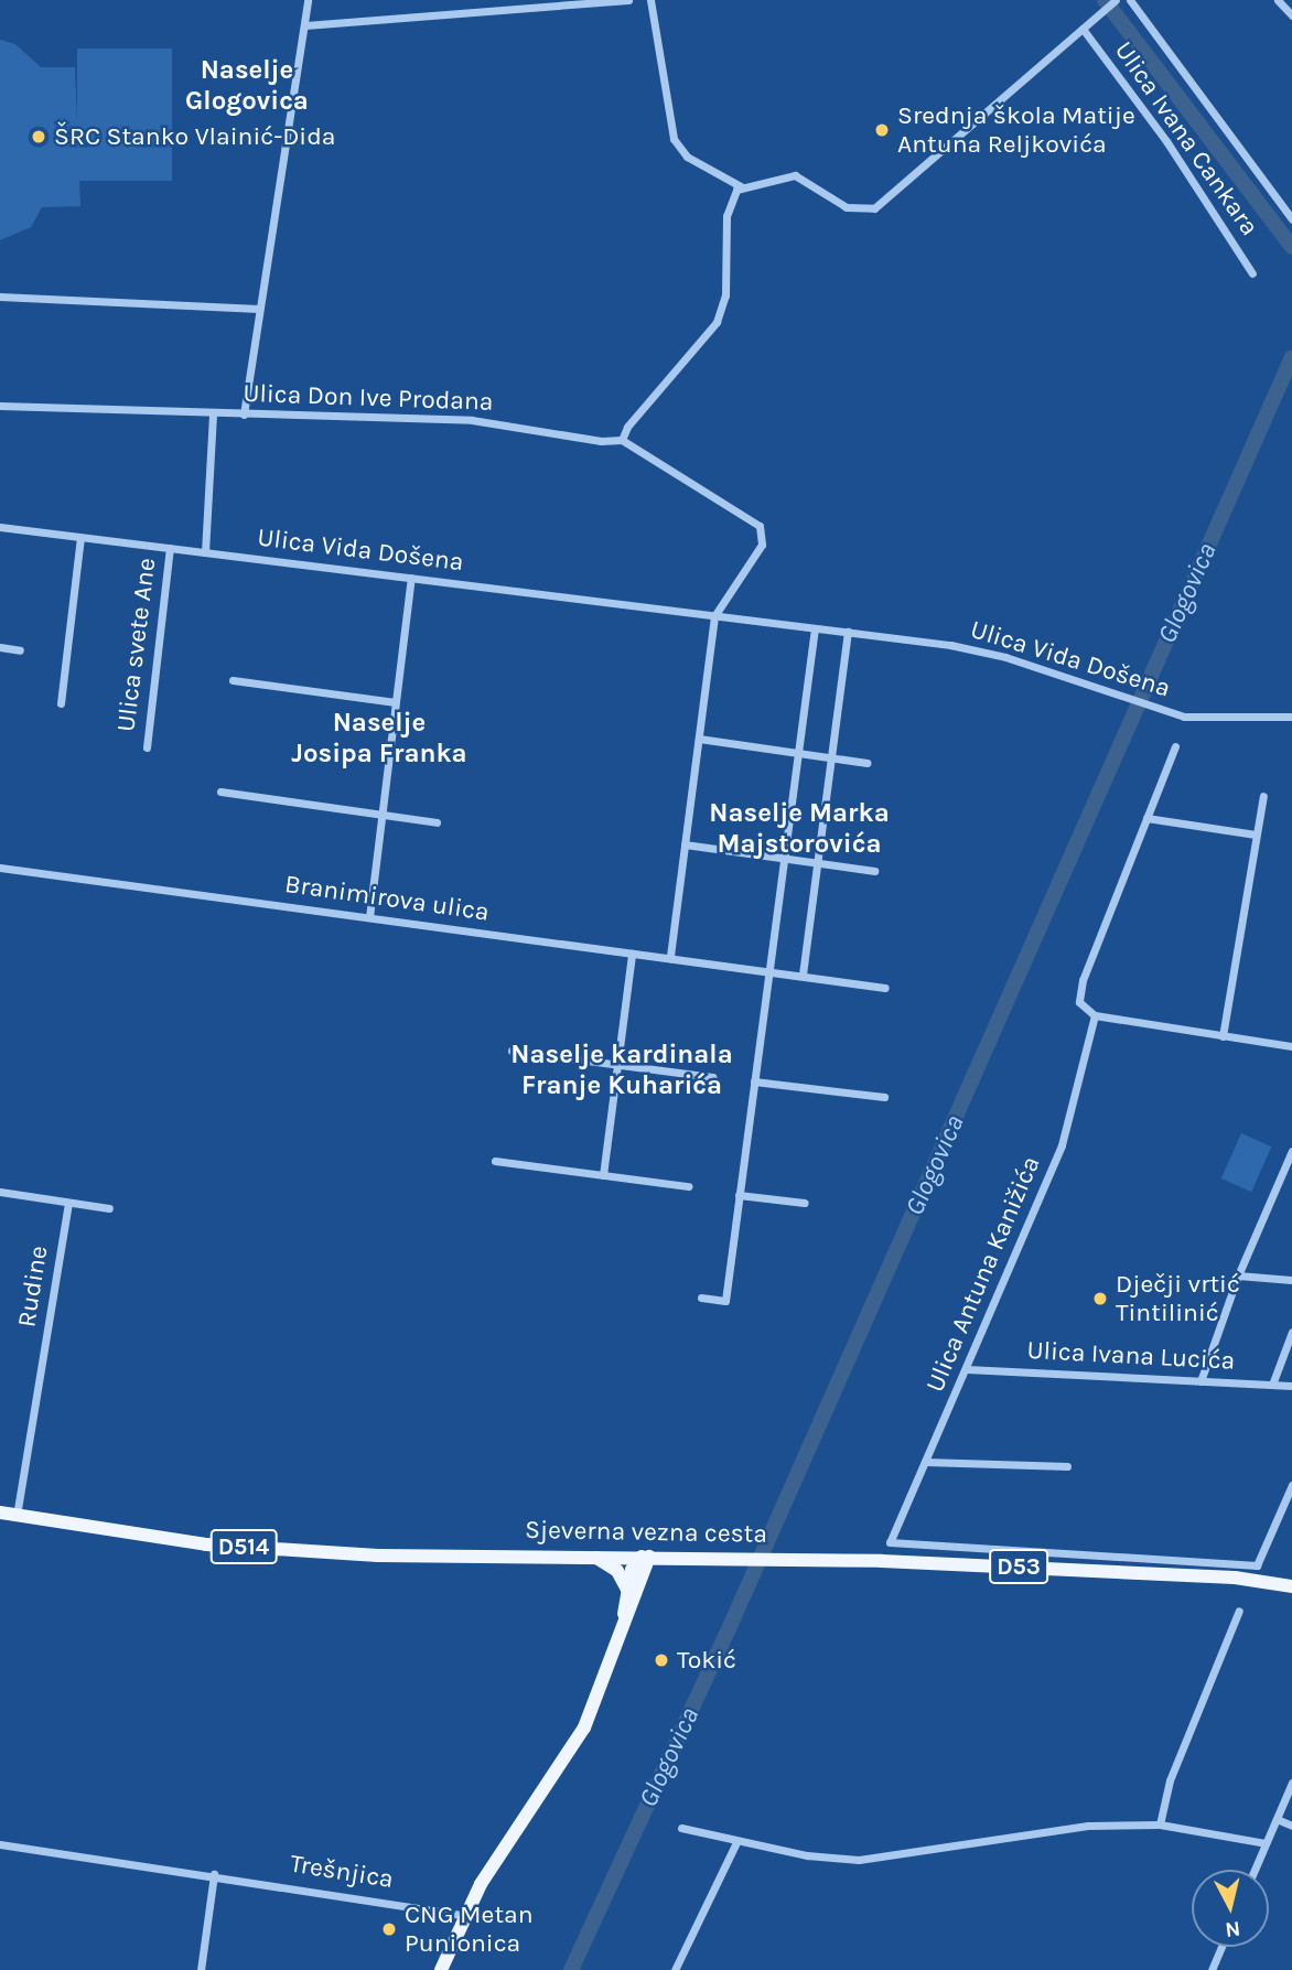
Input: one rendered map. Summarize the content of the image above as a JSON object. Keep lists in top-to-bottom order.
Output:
{
  "streets": {
    "main road": ["Sjeverna vezna cesta", "D514", "D53"],
    "street": [
      "Ulica Ivana Cankara",
      "Ulica Don Ive Prodana",
      "Ulica Vida Došena",
      "Ulica svete Ane",
      "Branimirova ulica",
      "Ulica Antuna Kanižića",
      "Rudine",
      "Ulica Ivana Lucića",
      "Trešnjica"
    ]
  },
  "crossings": [
    ["Ulica Don Ive Prodana", "Ulica Vida Došena"],
    ["Ulica Vida Došena", "Ulica svete Ane"],
    ["Ulica Antuna Kanižića", "Ulica Ivana Lucića"],
    ["Ulica Antuna Kanižića", "Sjeverna vezna cesta"],
    ["Rudine", "Sjeverna vezna cesta"]
  ],
  "districts": [
    "Naselje Glogovica",
    "Naselje Josipa Franka",
    "Naselje Marka Majstorovića",
    "Naselje kardinala Franje Kuharića"
  ],
  "water": ["Glogovica"],
  "places": [
    "Srednja škola Matije Antuna Reljkovića",
    "ŠRC Stanko Vlainić-Dida",
    "Dječji vrtić Tintilinić",
    "Tokić",
    "CNG Metan Punionica"
  ],
  "north": "bottom"
}
